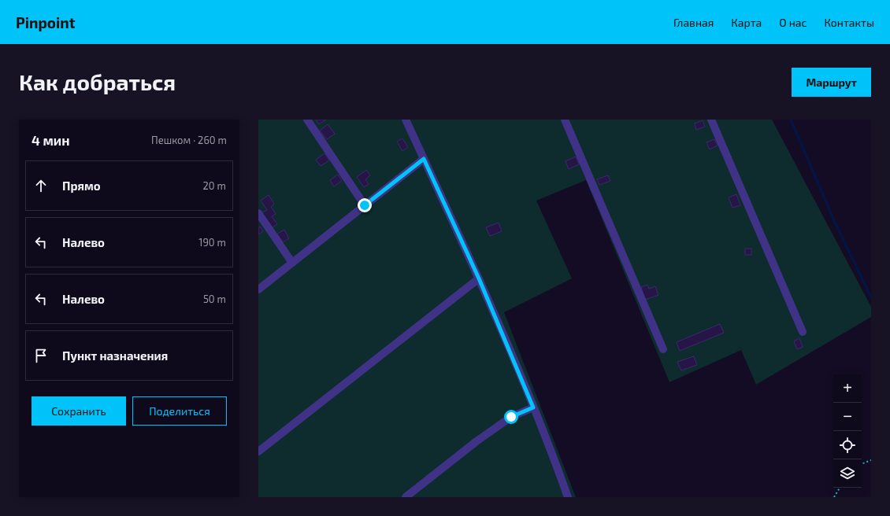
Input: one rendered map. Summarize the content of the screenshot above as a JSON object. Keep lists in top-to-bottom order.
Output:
{
  "page": {
    "header": "Pinpoint",
    "nav": [
      "Главная",
      "Карта",
      "О нас",
      "Контакты"
    ],
    "buttons": [
      "Маршрут",
      ["Сохранить", "Поделиться"]
    ],
    "title": "Как добраться",
    "heading": ["4 мин", "Пешком · 260 m"],
    "list": [
      ["Прямо", "20 m"],
      ["Налево", "190 m"],
      ["Налево", "50 m"],
      "Пункт назначения"
    ],
    "map_buttons": ["+", "−"]
  }
}
